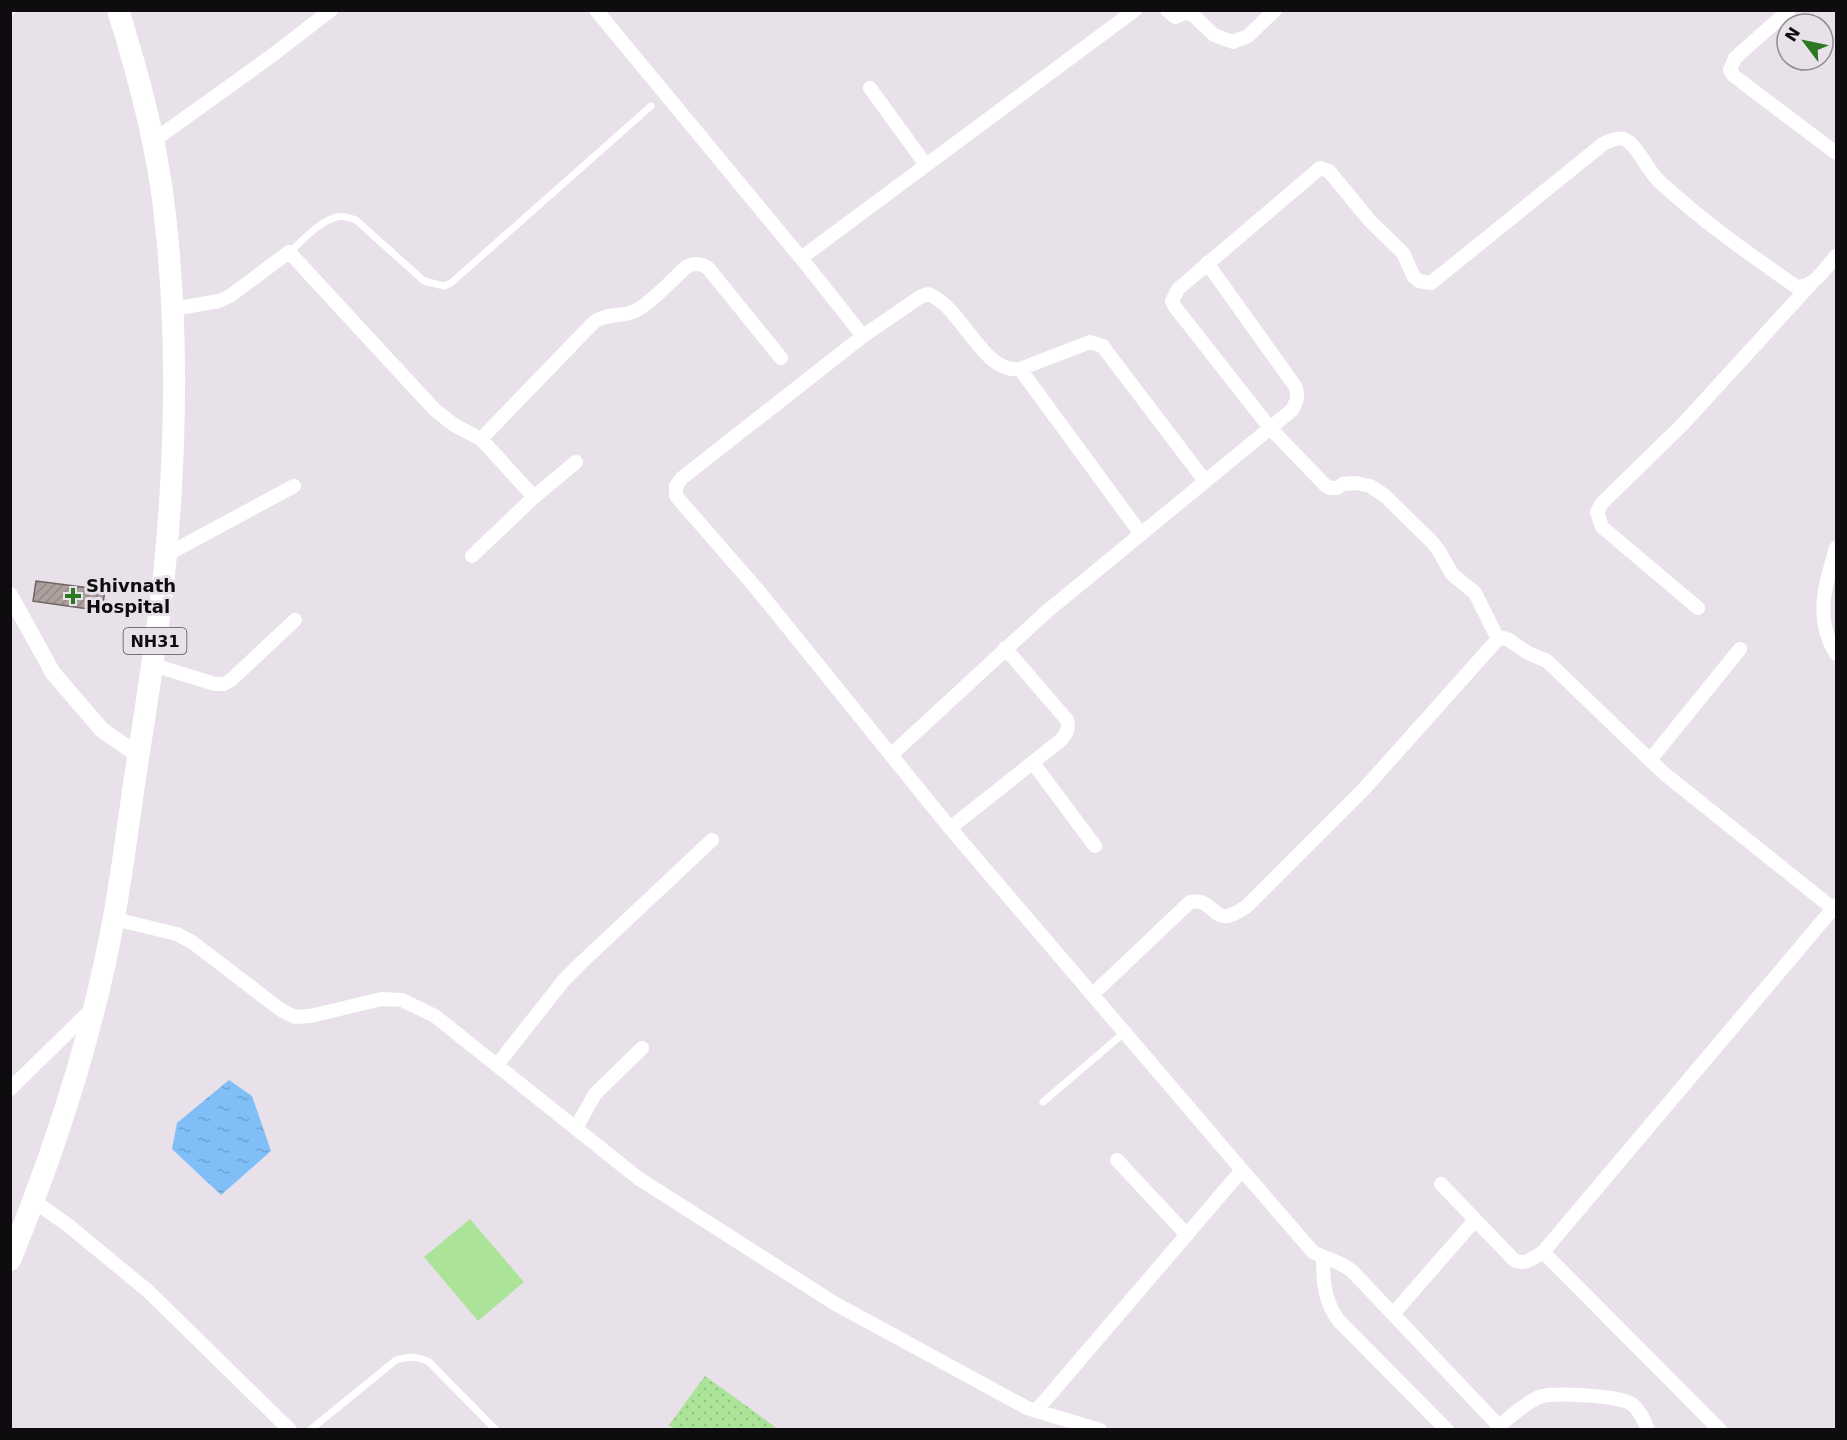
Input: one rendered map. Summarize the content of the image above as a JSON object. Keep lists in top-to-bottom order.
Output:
{
  "streets": {
    "highway": ["NH31"]
  },
  "places": {
    "health": ["Shivnath Hospital"]
  },
  "north": "top left"
}
